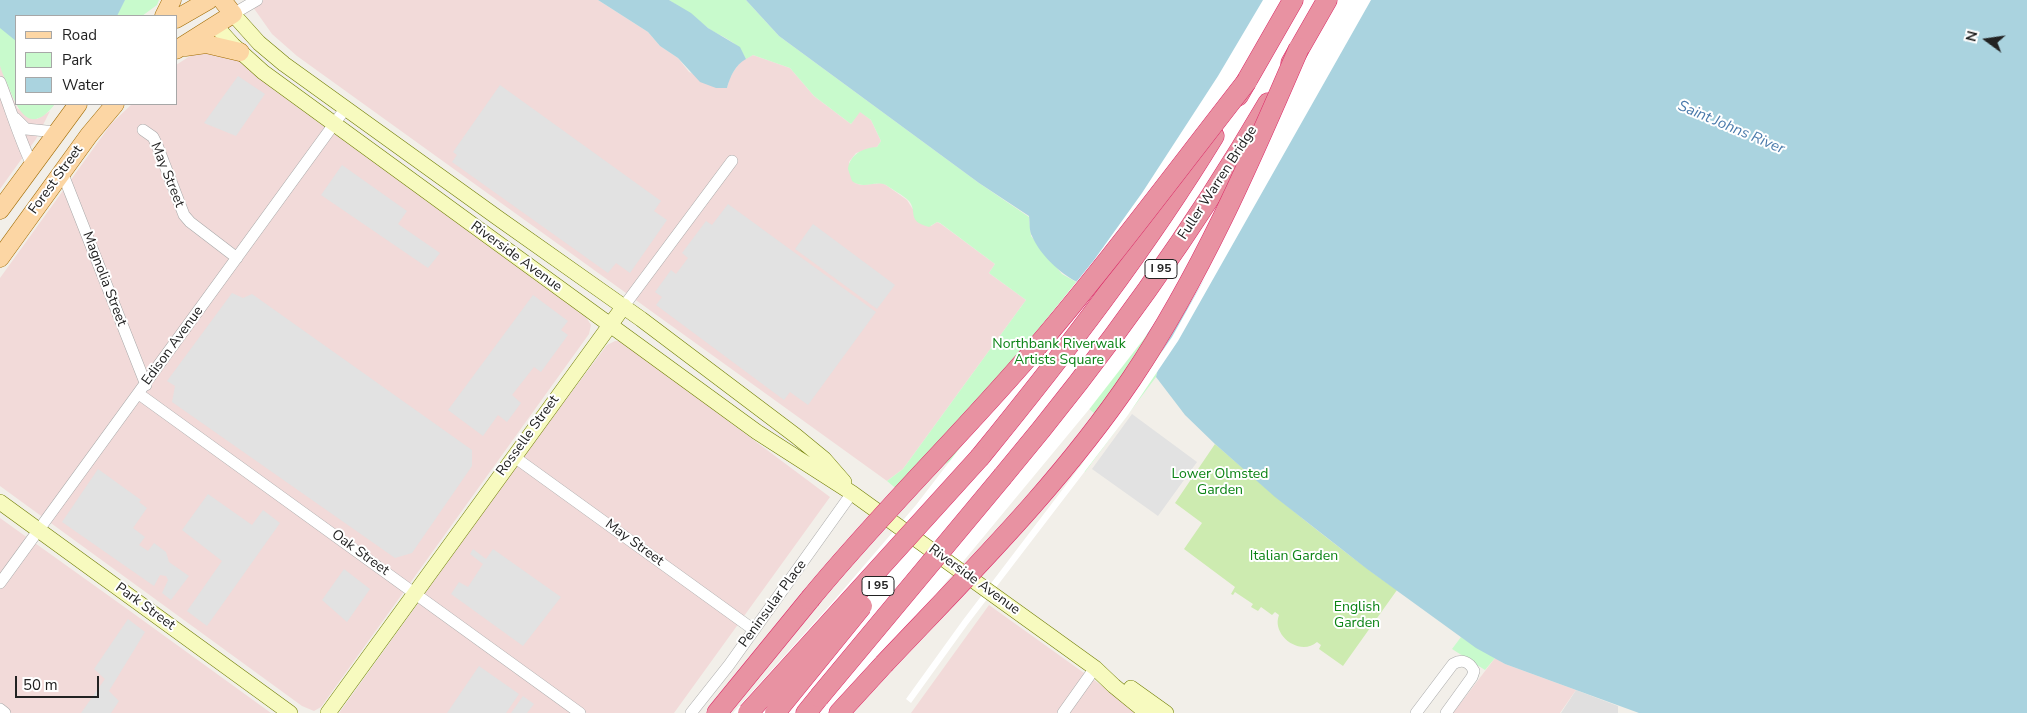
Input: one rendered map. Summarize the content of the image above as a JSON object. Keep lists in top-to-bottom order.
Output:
{
  "streets": {
    "highway": ["Fuller Warren Bridge", "I 95"],
    "main road": [
      "Forest Street",
      "Riverside Avenue",
      "Rosselle Street",
      "Park Street"
    ],
    "street": [
      "May Street",
      "Magnolia Street",
      "Edison Avenue",
      "Oak Street",
      "Peninsular Place"
    ]
  },
  "crossings": [
    ["May Street", "Edison Avenue"],
    ["May Street", "Rosselle Street"],
    ["May Street", "Peninsular Place"],
    ["Forest Street", "Magnolia Street"],
    ["Fuller Warren Bridge", "I 95"],
    ["Riverside Avenue", "Edison Avenue"],
    ["Riverside Avenue", "Rosselle Street"],
    ["Riverside Avenue", "Peninsular Place"],
    ["Magnolia Street", "Edison Avenue"],
    ["Edison Avenue", "Oak Street"],
    ["Edison Avenue", "Park Street"],
    ["Rosselle Street", "Oak Street"]
  ],
  "water": ["Saint Johns River"],
  "parks": [
    "Northbank Riverwalk Artists Square",
    "Lower Olmsted Garden",
    "Italian Garden",
    "English Garden"
  ],
  "legend": ["Road", "Park", "Water"],
  "scale_bar": "50 m",
  "north": "left"
}
